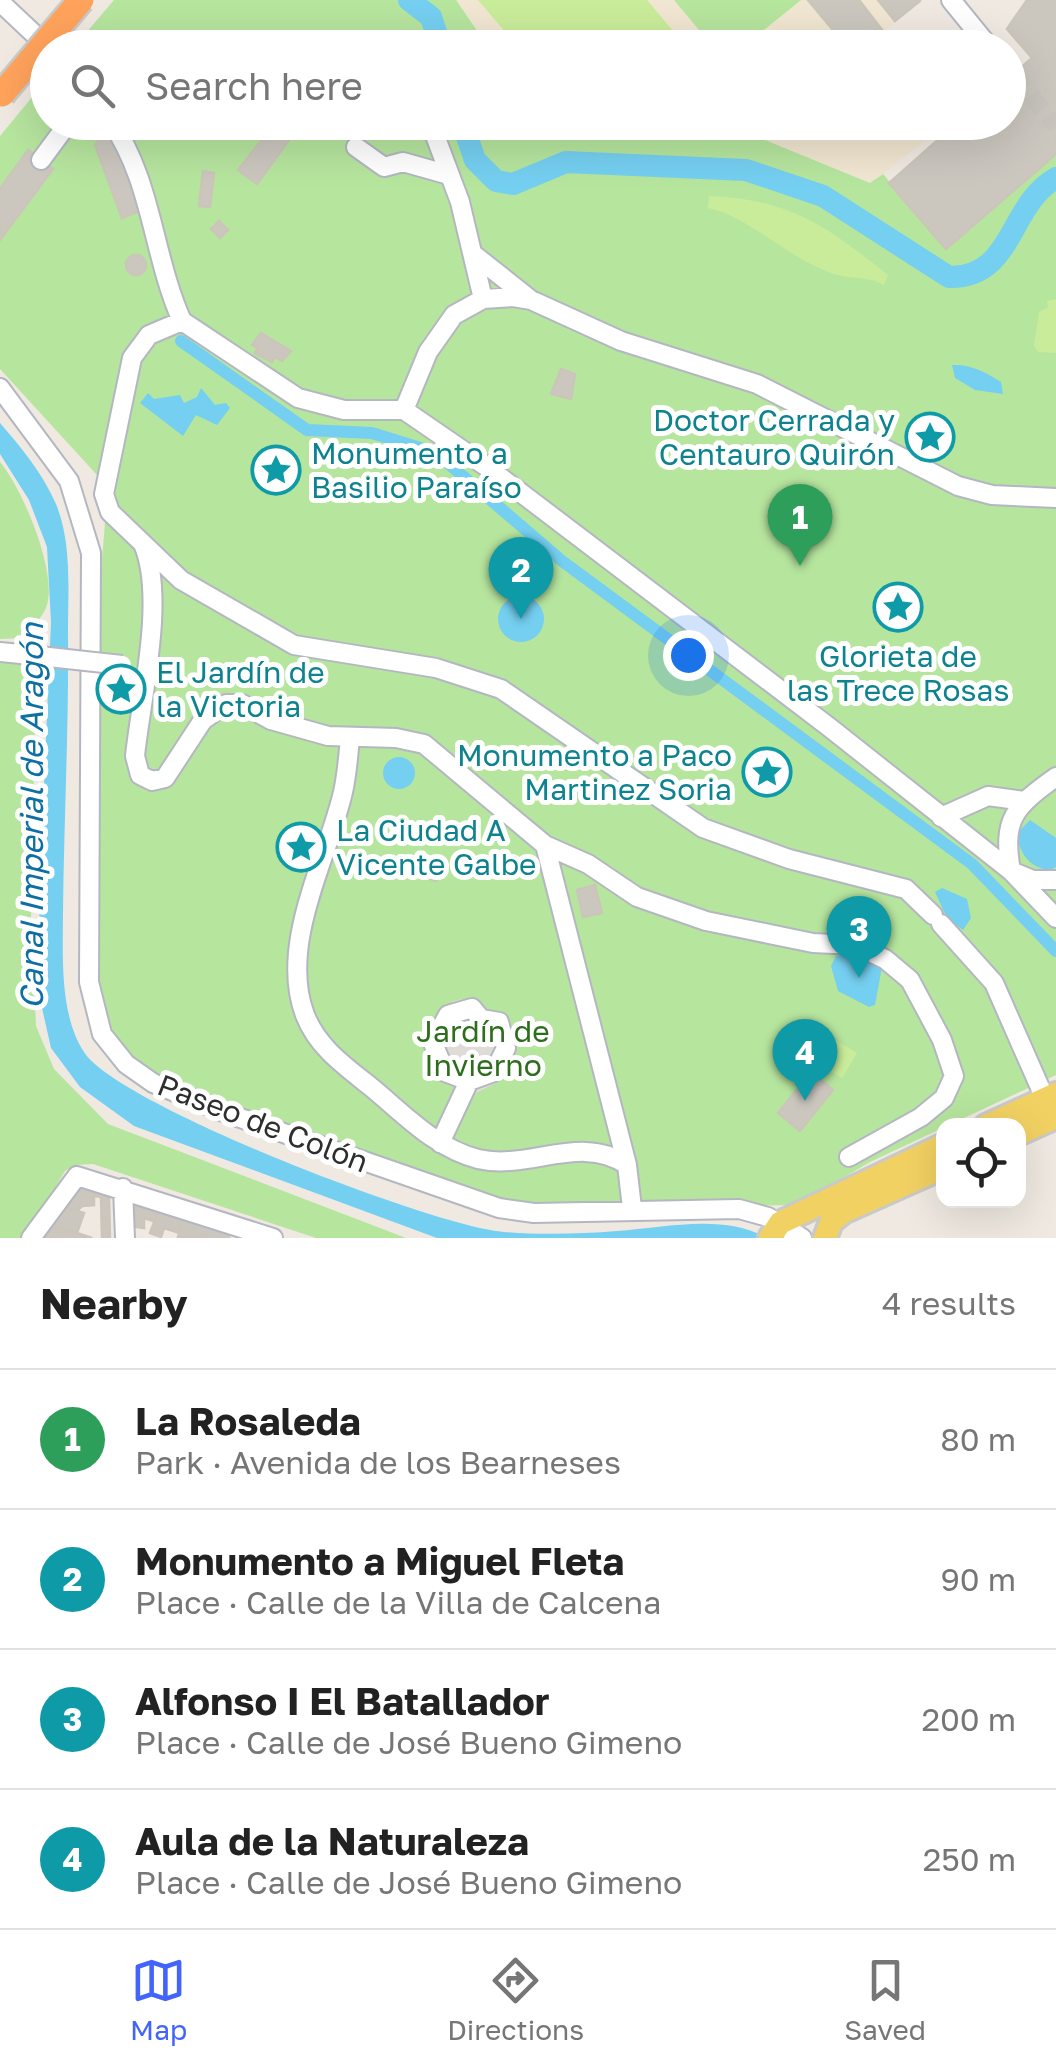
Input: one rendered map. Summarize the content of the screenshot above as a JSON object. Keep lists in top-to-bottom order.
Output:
{
  "streets": {
    "street": ["Paseo de Colón"]
  },
  "water": ["Canal Imperial de Aragón"],
  "parks": ["Jardín de Invierno"],
  "places": {
    "place": [
      "Doctor Cerrada y Centauro Quirón",
      "Monumento a Basilio Paraíso",
      "Glorieta de las Trece Rosas",
      "El Jardín de la Victoria",
      "Monumento a Paco Martinez Soria",
      "La Ciudad A Vicente Galbe"
    ]
  },
  "page": {
    "search": "Search here",
    "pins": [
      "1",
      "2",
      "3",
      "4"
    ],
    "heading": ["Nearby", "4 results"],
    "list": [
      {
        "mark": "1",
        "name": "La Rosaleda",
        "note": "Park · Avenida de los Bearneses",
        "value": "80 m"
      },
      {
        "mark": "2",
        "name": "Monumento a Miguel Fleta",
        "note": "Place · Calle de la Villa de Calcena",
        "value": "90 m"
      },
      {
        "mark": "3",
        "name": "Alfonso I El Batallador",
        "note": "Place · Calle de José Bueno Gimeno",
        "value": "200 m"
      },
      {
        "mark": "4",
        "name": "Aula de la Naturaleza",
        "note": "Place · Calle de José Bueno Gimeno",
        "value": "250 m"
      }
    ],
    "nav": ["Map", "Directions", "Saved"]
  }
}
